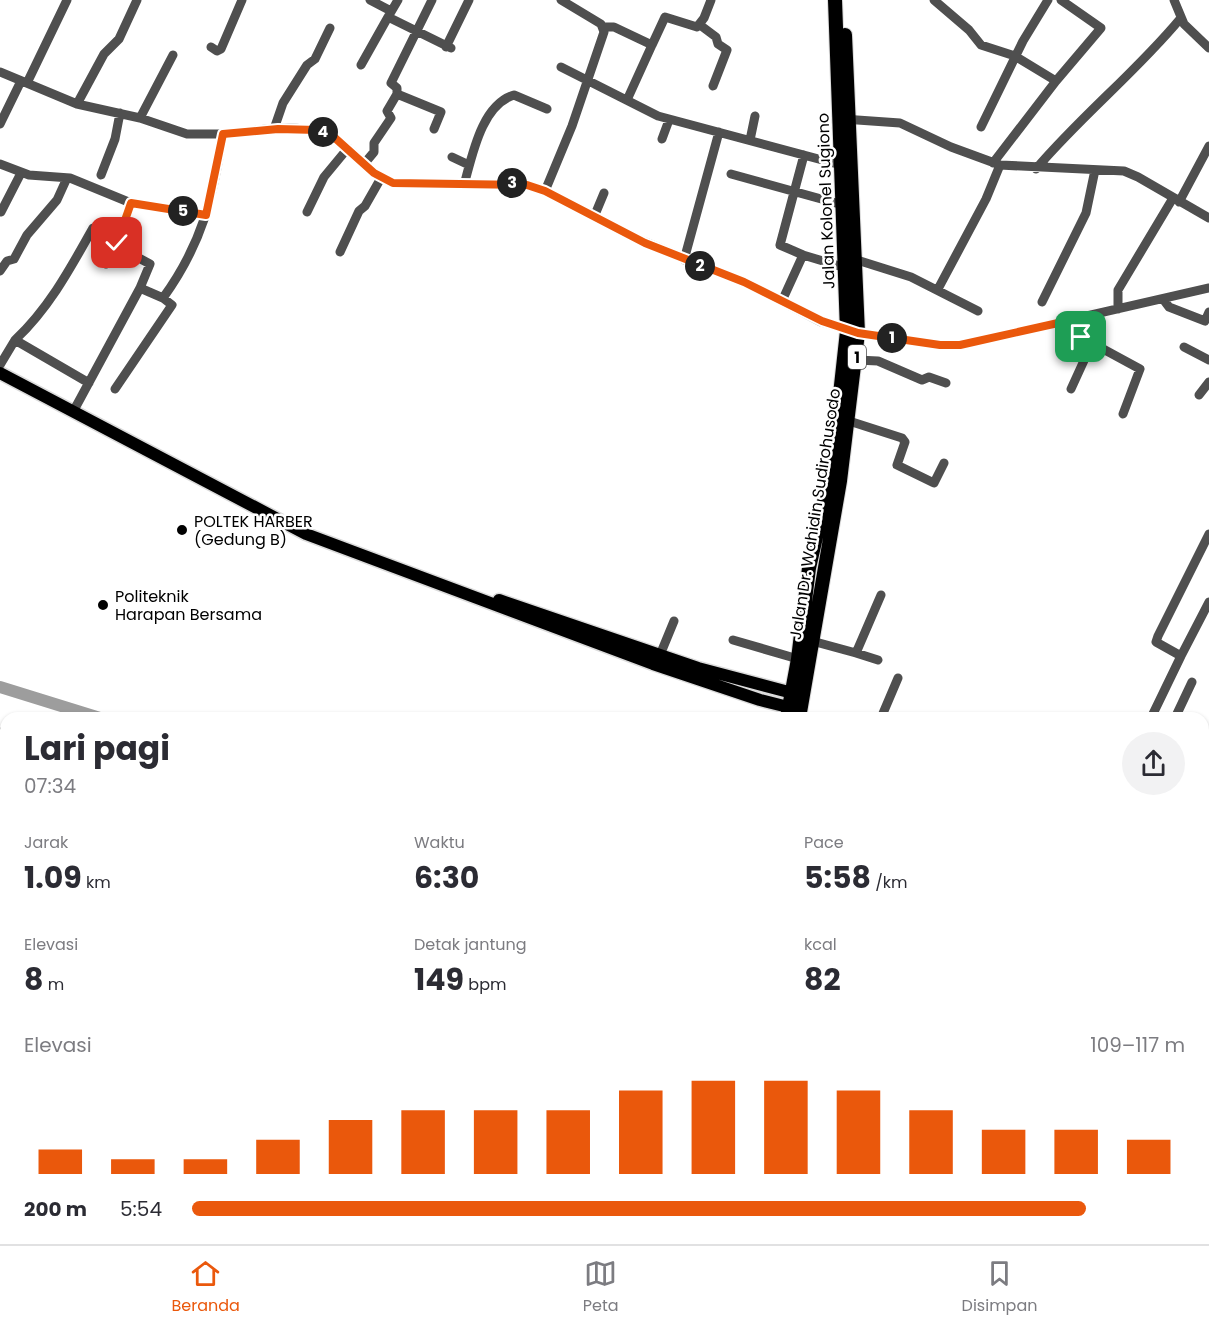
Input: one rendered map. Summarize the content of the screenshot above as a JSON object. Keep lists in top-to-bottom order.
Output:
{
  "streets": {
    "highway": ["Jalan Kolonel Sugiono", "1", "Jalan Dr. Wahidin Sudirohusodo"]
  },
  "crossings": [
    ["Jalan Kolonel Sugiono", "Jalan Dr. Wahidin Sudirohusodo"],
    ["1", "Jalan Dr. Wahidin Sudirohusodo"]
  ],
  "places": ["POLTEK HARBER (Gedung B)", "Politeknik Harapan Bersama"],
  "page": {
    "pins": [
      "4",
      "3",
      "5",
      "2",
      "1"
    ],
    "heading": ["Lari pagi", "07:34"],
    "stats": [
      ["Jarak", "1.09 km"],
      ["Waktu", "6:30"],
      ["Pace", "5:58 /km"],
      ["Elevasi", "8 m"],
      ["Detak jantung", "149 bpm"],
      ["kcal", "82"]
    ],
    "chart": ["Elevasi", "109–117 m"],
    "list": [
      {
        "name": "200 m",
        "note": "5:54"
      }
    ],
    "tabs": ["Beranda", "Peta", "Disimpan"]
  }
}
